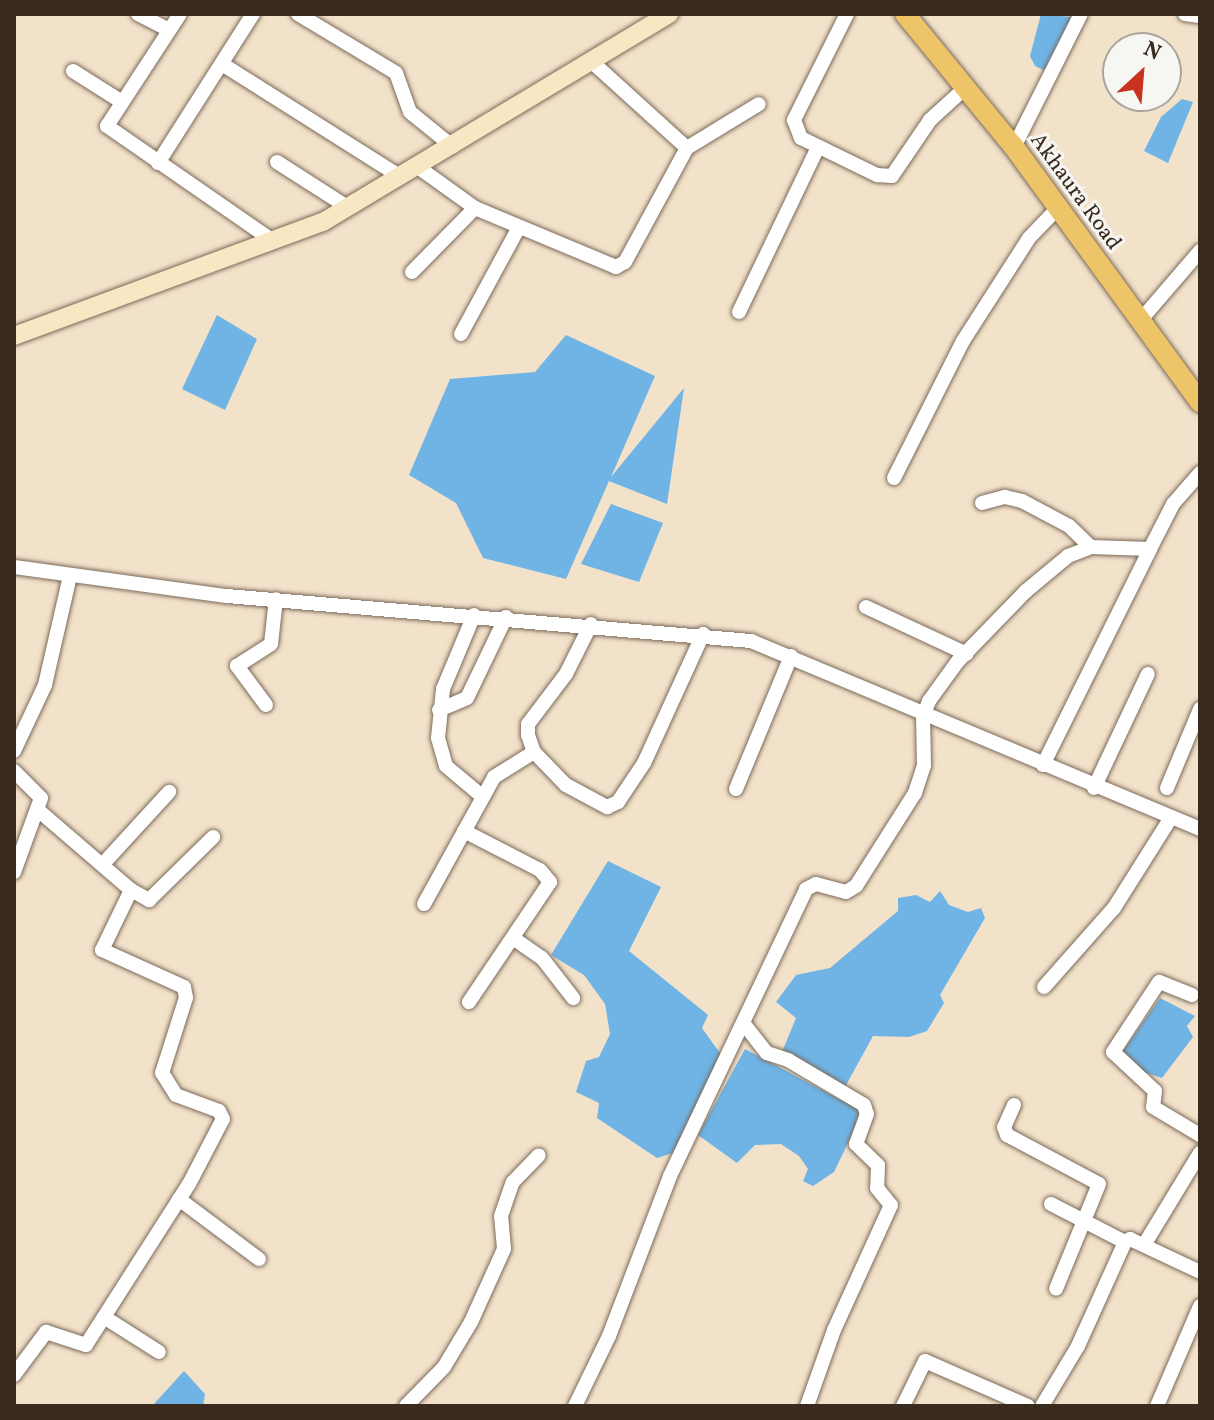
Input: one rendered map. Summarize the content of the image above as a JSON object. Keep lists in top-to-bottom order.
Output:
{
  "streets": {
    "main road": ["Akhaura Road"]
  },
  "north": "top right"
}
